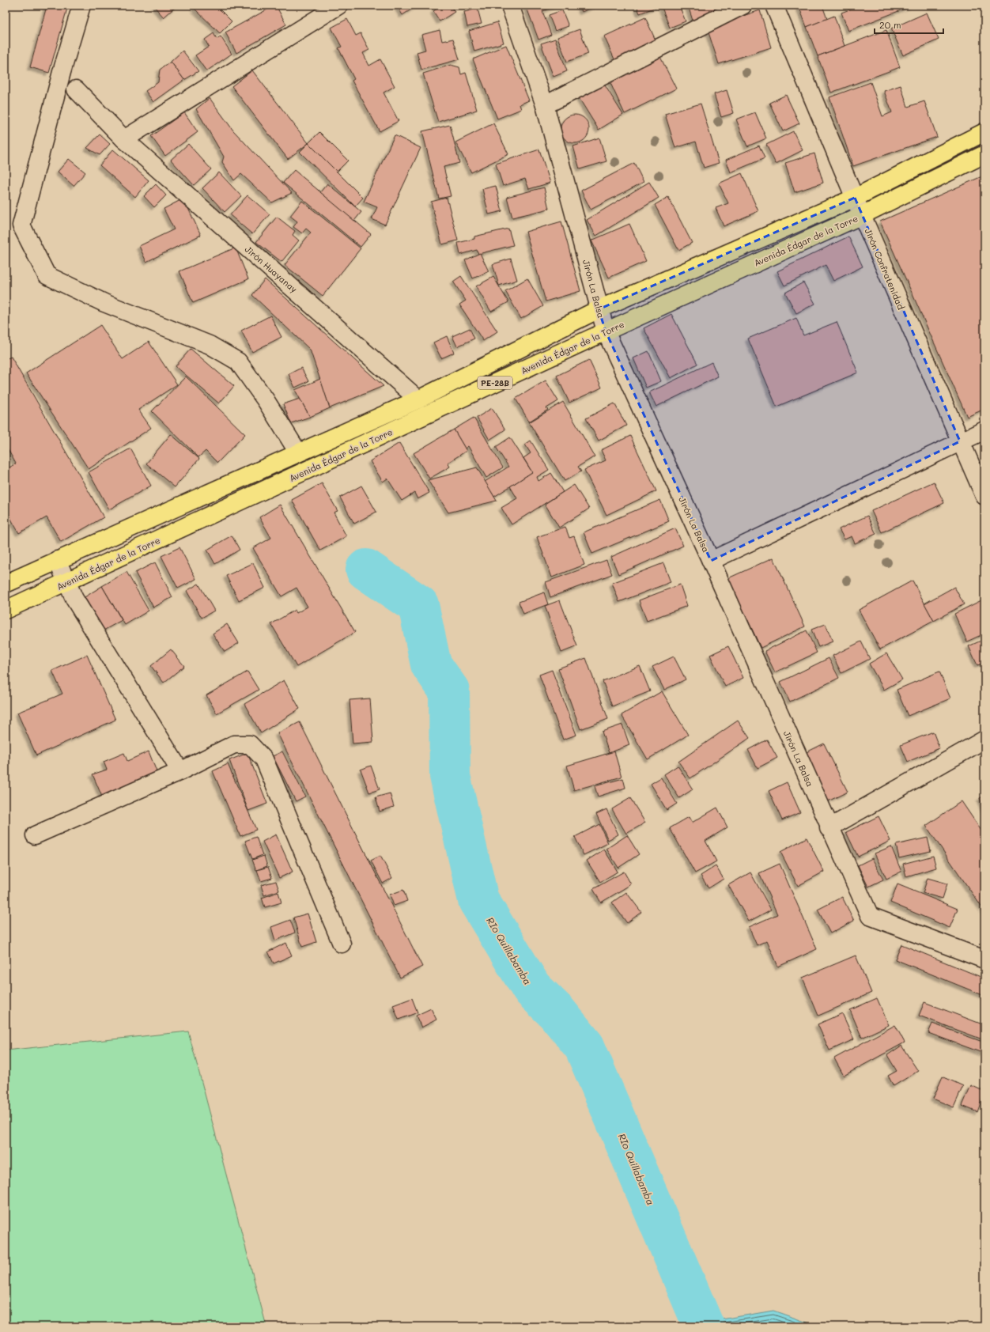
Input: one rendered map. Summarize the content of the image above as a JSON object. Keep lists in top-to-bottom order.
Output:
{
  "streets": {
    "highway": ["Avenida Édgar de la Torre", "PE-28B"],
    "street": ["Jirón Huayanay", "Jirón Confratenidad", "Jirón La Balsa"]
  },
  "crossings": [
    ["Avenida Édgar de la Torre", "Jirón Huayanay"],
    ["Avenida Édgar de la Torre", "Jirón Confratenidad"],
    ["Avenida Édgar de la Torre", "Jirón La Balsa"]
  ],
  "water": ["RIo Quillabamba"],
  "scale_bar": "20 m"
}
